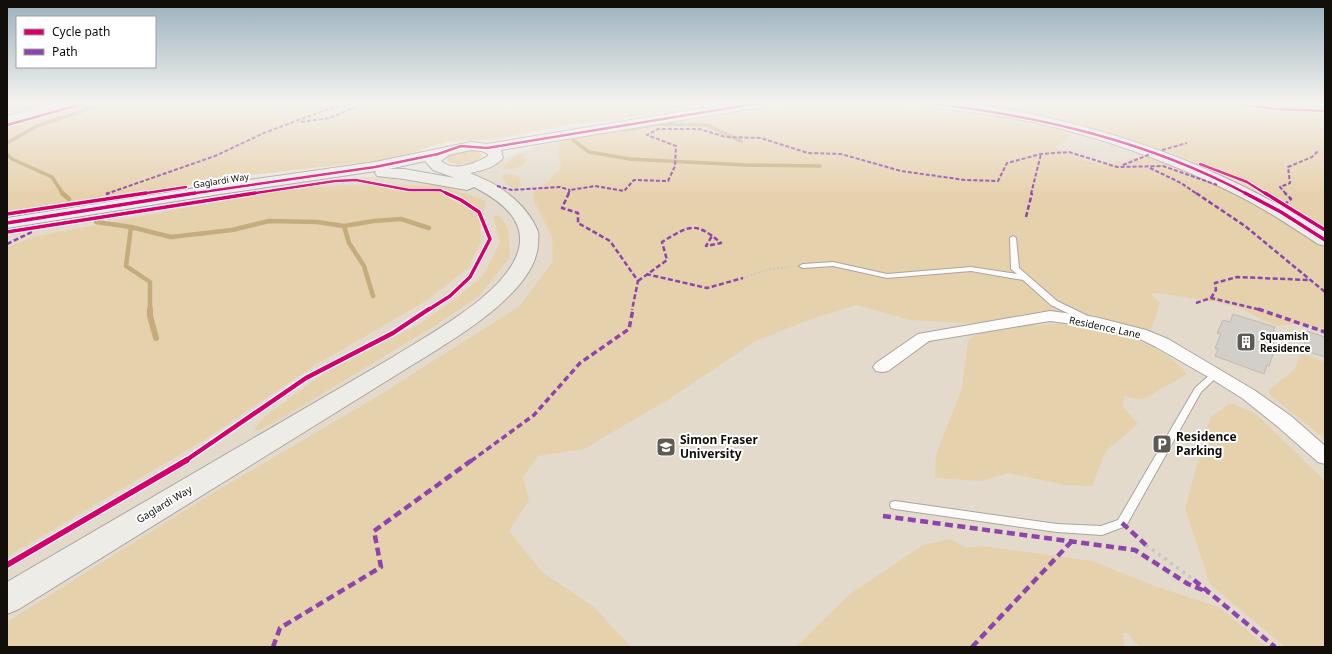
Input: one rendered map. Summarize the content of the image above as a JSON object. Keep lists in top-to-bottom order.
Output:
{
  "streets": {
    "street": ["Gaglardi Way", "Residence Lane"]
  },
  "places": {
    "building": ["Squamish Residence"],
    "parking": ["Residence Parking"],
    "school or university": ["Simon Fraser University"]
  },
  "legend": ["Cycle path", "Path"]
}
